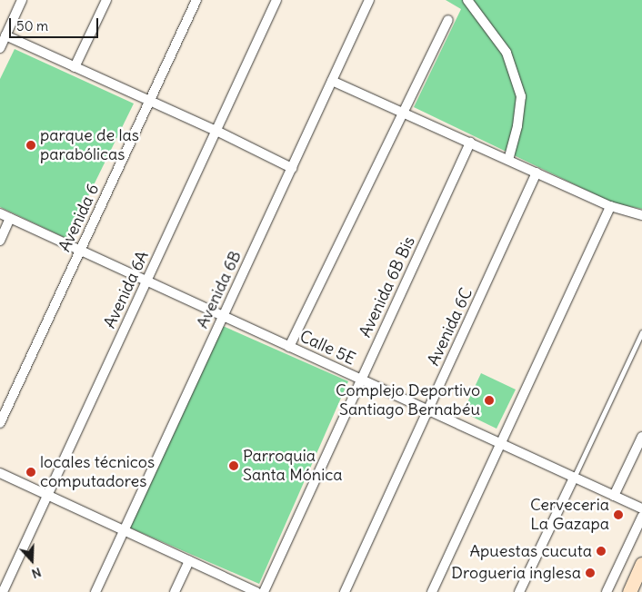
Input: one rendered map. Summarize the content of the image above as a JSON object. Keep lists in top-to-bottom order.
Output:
{
  "streets": {
    "street": [
      "Avenida 6",
      "Avenida 6B Bis",
      "Avenida 6A",
      "Avenida 6B",
      "Avenida 6C",
      "Calle 5E"
    ]
  },
  "crossings": [
    ["Avenida 6", "Calle 5E"],
    ["Avenida 6B Bis", "Calle 5E"],
    ["Avenida 6A", "Calle 5E"],
    ["Avenida 6B", "Calle 5E"],
    ["Avenida 6C", "Calle 5E"]
  ],
  "places": [
    "parque de las parabólicas",
    "Complejo Deportivo Santiago Bernabéu",
    "Parroquia Santa Mónica",
    "locales técnicos computadores",
    "Cerveceria La Gazapa",
    "Apuestas cucuta",
    "Drogueria inglesa"
  ],
  "scale_bar": "50 m",
  "north": "bottom"
}
